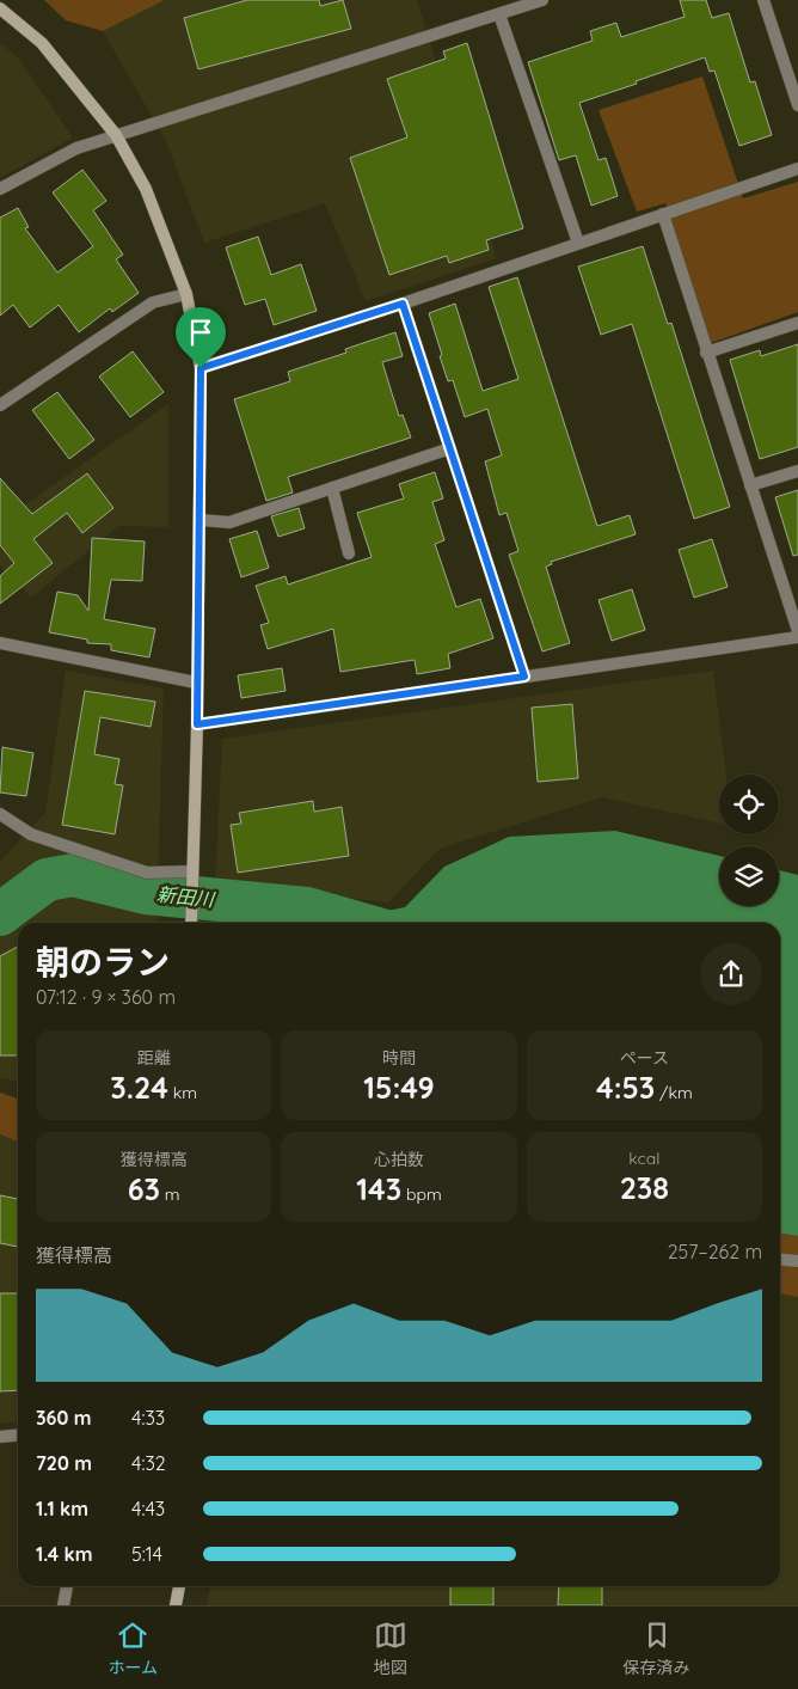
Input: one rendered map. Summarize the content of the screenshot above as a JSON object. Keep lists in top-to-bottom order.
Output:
{
  "water": ["新田川"],
  "page": {
    "heading": ["朝のラン", "07:12 · 9 × 360 m"],
    "stats": [
      ["距離", "3.24 km"],
      ["時間", "15:49"],
      ["ペース", "4:53 /km"],
      ["獲得標高", "63 m"],
      ["心拍数", "143 bpm"],
      ["kcal", "238"]
    ],
    "chart": ["獲得標高", "257–262 m"],
    "list": [
      {
        "name": "360 m",
        "note": "4:33"
      },
      {
        "name": "720 m",
        "note": "4:32"
      },
      {
        "name": "1.1 km",
        "note": "4:43"
      },
      {
        "name": "1.4 km",
        "note": "5:14"
      }
    ],
    "tabs": ["ホーム", "地図", "保存済み"]
  }
}
